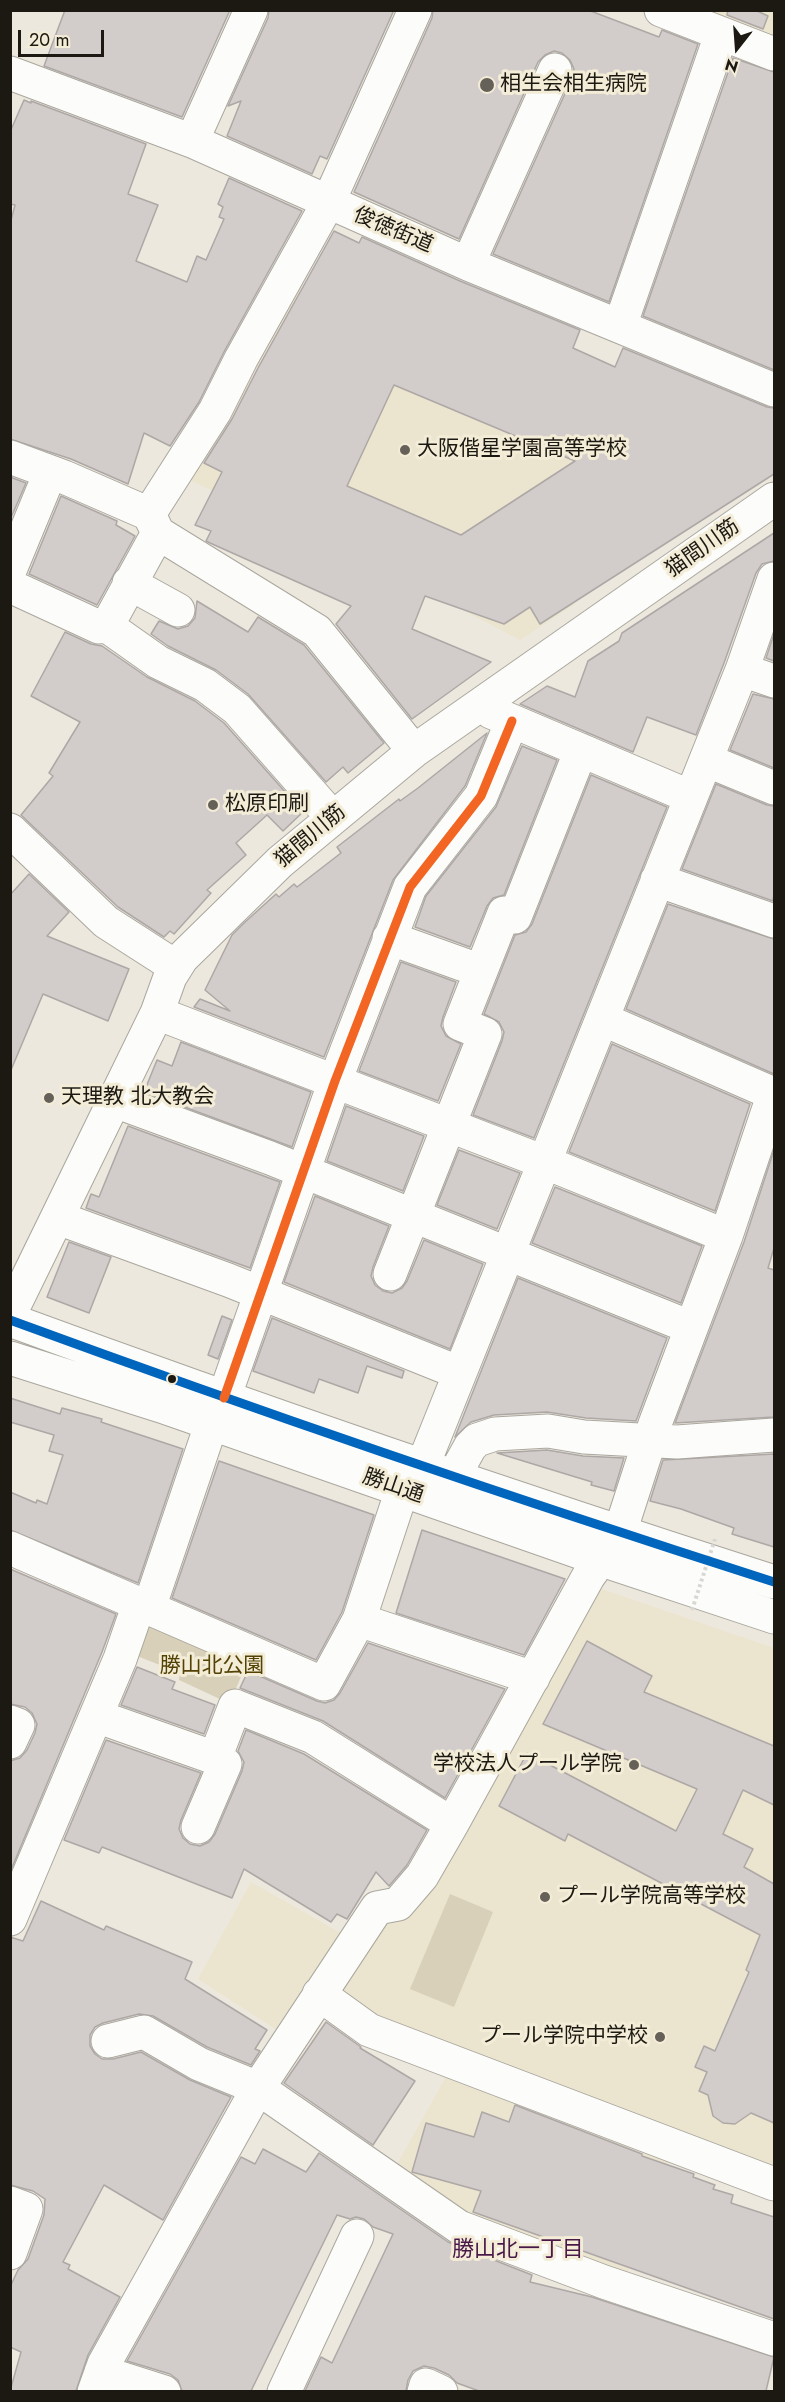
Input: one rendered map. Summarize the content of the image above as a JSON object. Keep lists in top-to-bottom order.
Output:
{
  "streets": {
    "street": ["俊徳街道", "猫間川筋", "勝山通"]
  },
  "districts": ["勝山北一丁目"],
  "parks": ["勝山北公園"],
  "places": [
    "相生会相生病院",
    "大阪偕星学園高等学校",
    "松原印刷",
    "天理教 北大教会",
    "学校法人プール学院",
    "プール学院高等学校",
    "プール学院中学校"
  ],
  "scale_bar": "20 m",
  "north": "bottom"
}
